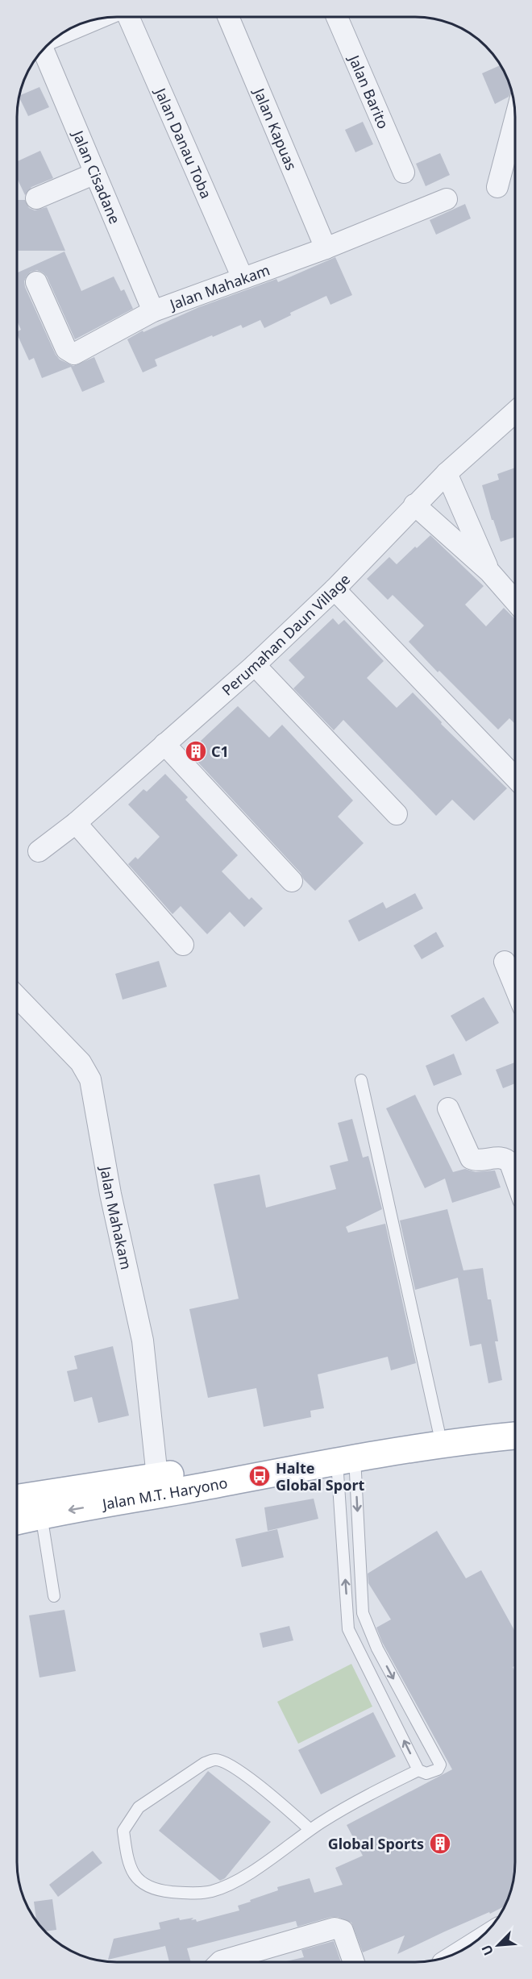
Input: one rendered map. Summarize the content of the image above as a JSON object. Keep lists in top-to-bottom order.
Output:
{
  "streets": {
    "main road": ["Jalan M.T. Haryono"],
    "street": [
      "Jalan Barito",
      "Jalan Kapuas",
      "Jalan Danau Toba",
      "Jalan Cisadane",
      "Jalan Mahakam",
      "Perumahan Daun Village"
    ]
  },
  "crossings": [
    ["Jalan Kapuas", "Jalan Mahakam"],
    ["Jalan Danau Toba", "Jalan Mahakam"],
    ["Jalan Cisadane", "Jalan Mahakam"],
    ["Jalan Mahakam", "Jalan M.T. Haryono"]
  ],
  "places": {
    "building": ["C1", "Global Sports"],
    "bus stop": ["Halte Global Sport"]
  },
  "north": "bottom left"
}
